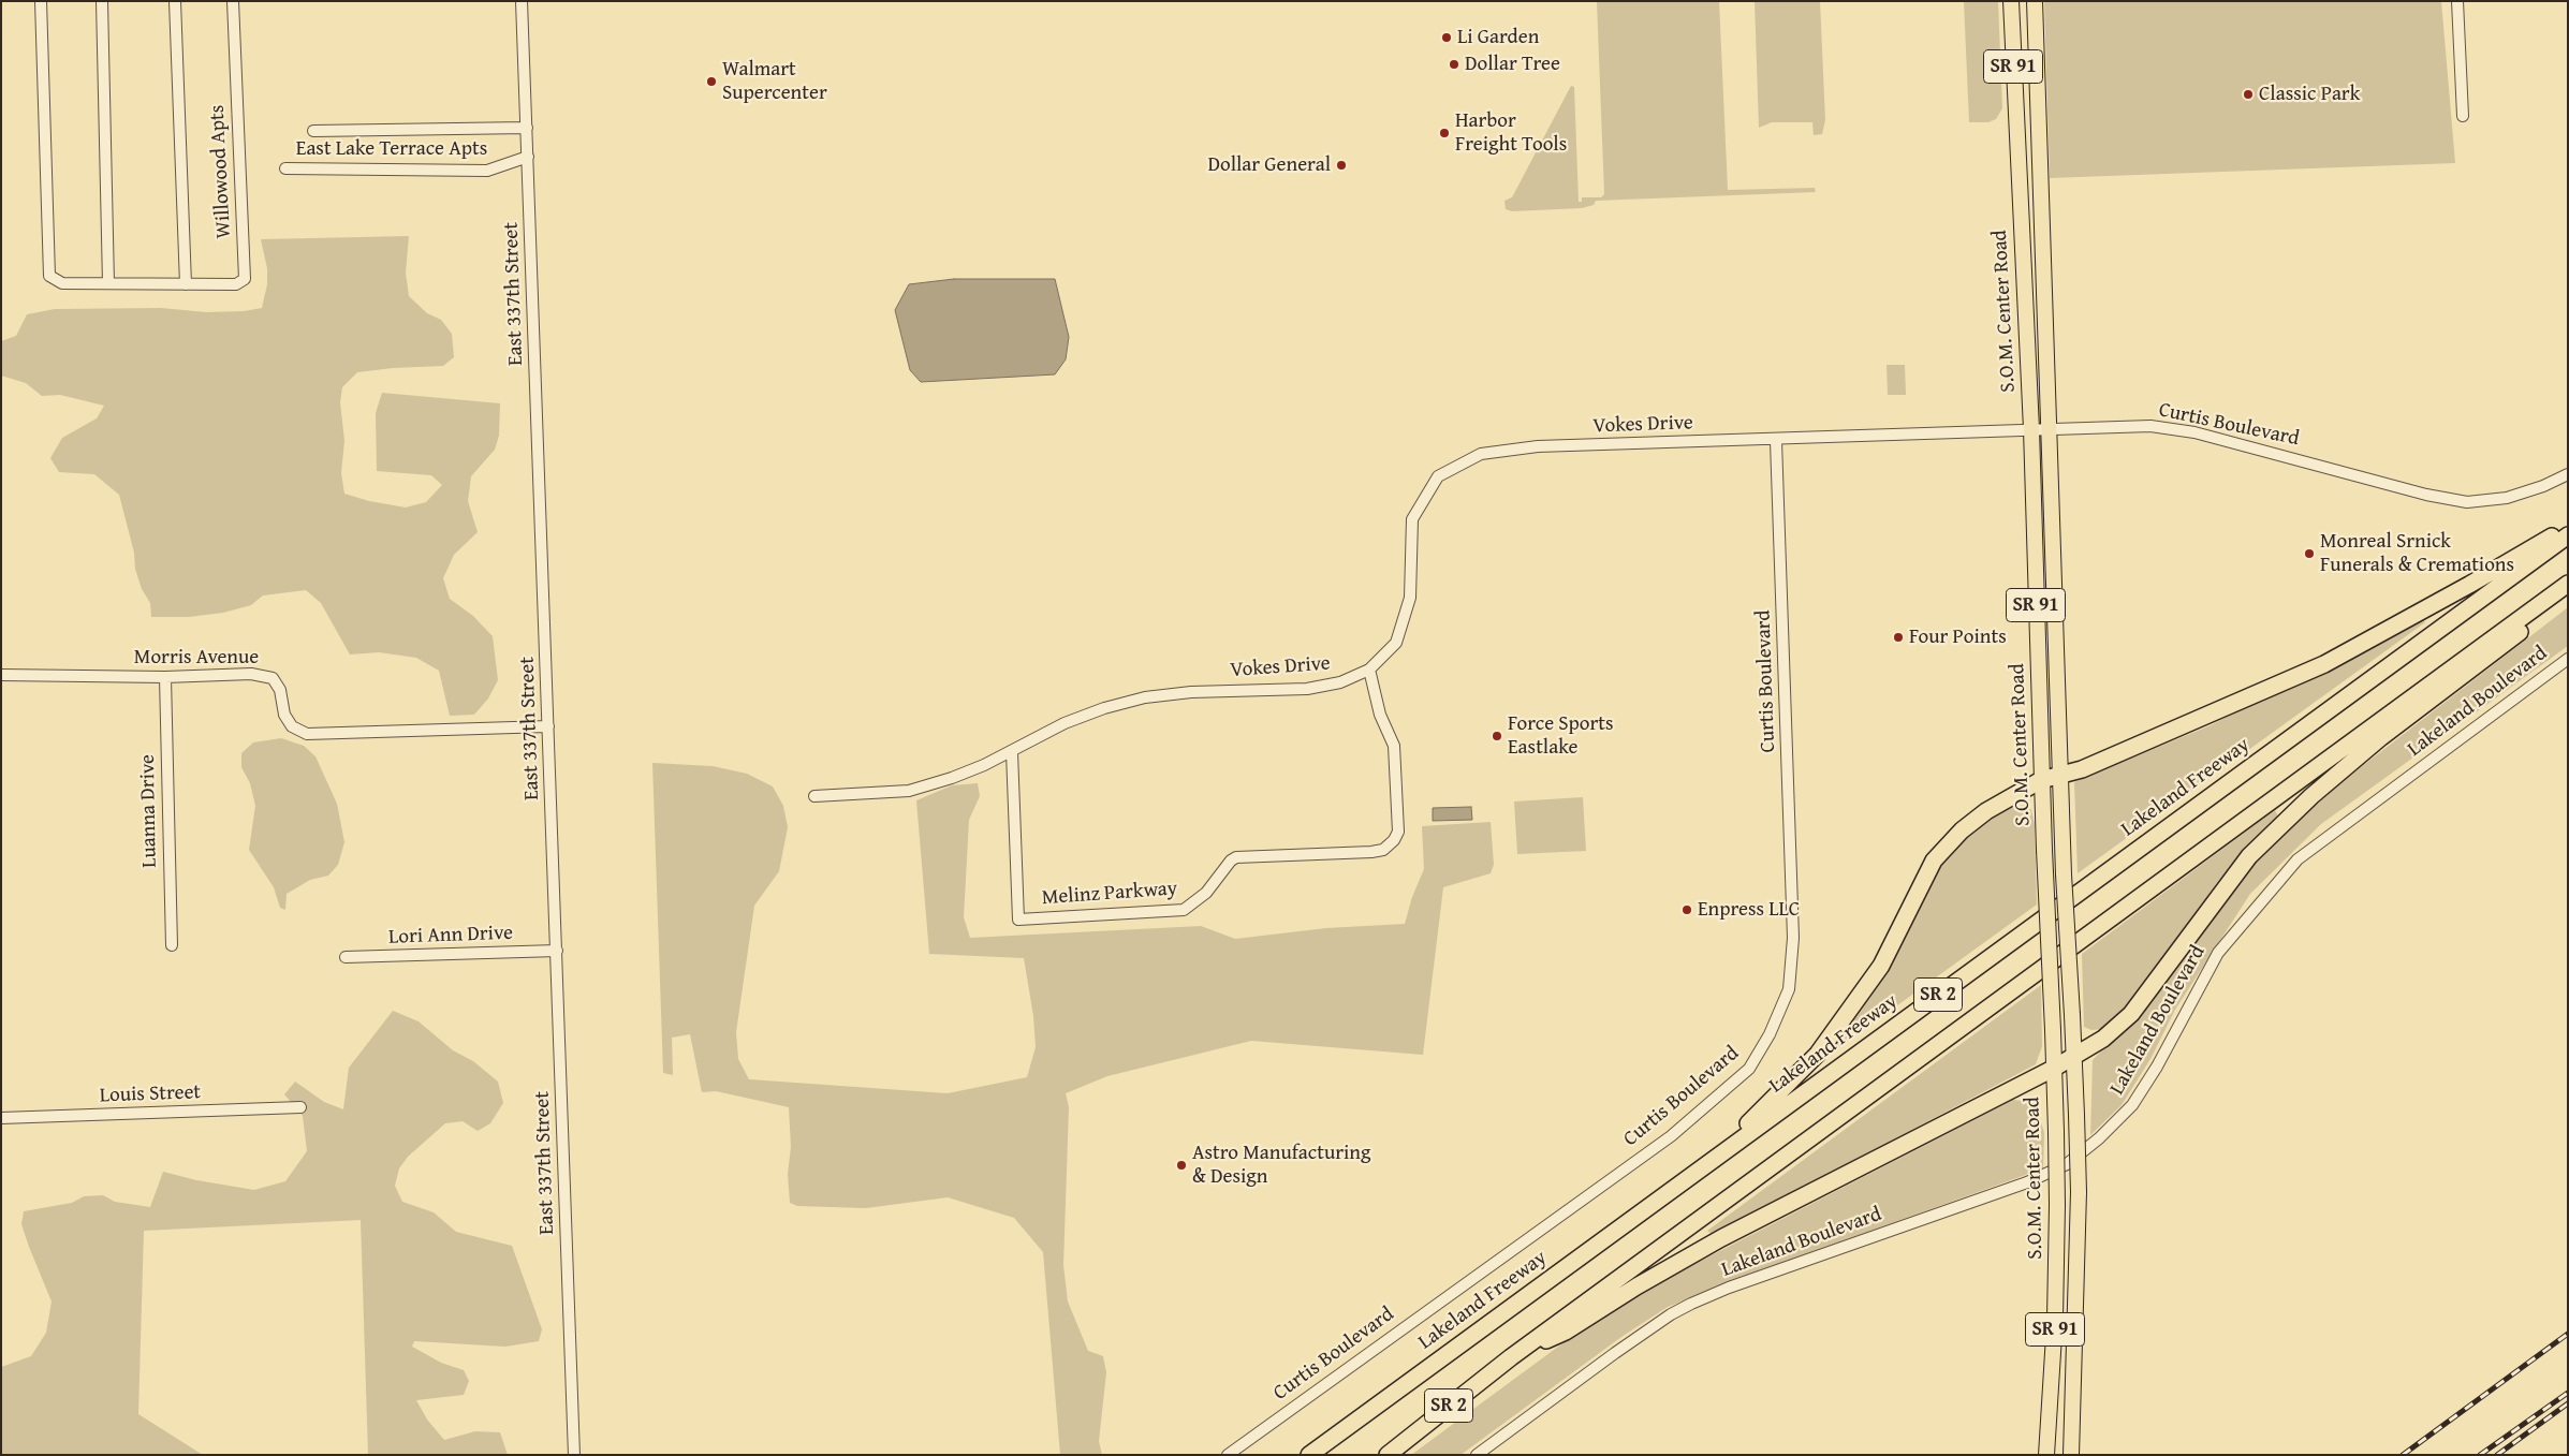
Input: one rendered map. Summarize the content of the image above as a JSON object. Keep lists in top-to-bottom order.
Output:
{
  "streets": {
    "highway": ["Lakeland Freeway", "SR 2"],
    "main road": ["SR 91", "S.O.M. Center Road"],
    "street": [
      "East Lake Terrace Apts",
      "Willowood Apts",
      "East 337th Street",
      "Vokes Drive",
      "Curtis Boulevard",
      "Morris Avenue",
      "Lakeland Boulevard",
      "Luanna Drive",
      "Melinz Parkway",
      "Lori Ann Drive",
      "Louis Street"
    ]
  },
  "crossings": [
    ["East Lake Terrace Apts", "East 337th Street"],
    ["East 337th Street", "Morris Avenue"],
    ["East 337th Street", "Lori Ann Drive"],
    ["S.O.M. Center Road", "Curtis Boulevard"],
    ["Vokes Drive", "Curtis Boulevard"],
    ["Vokes Drive", "Melinz Parkway"],
    ["Morris Avenue", "Luanna Drive"]
  ],
  "places": [
    "Li Garden",
    "Dollar Tree",
    "Walmart Supercenter",
    "Classic Park",
    "Harbor Freight Tools",
    "Dollar General",
    "Monreal Srnick Funerals & Cremations",
    "Four Points",
    "Force Sports Eastlake",
    "Enpress LLC",
    "Astro Manufacturing & Design"
  ]
}
